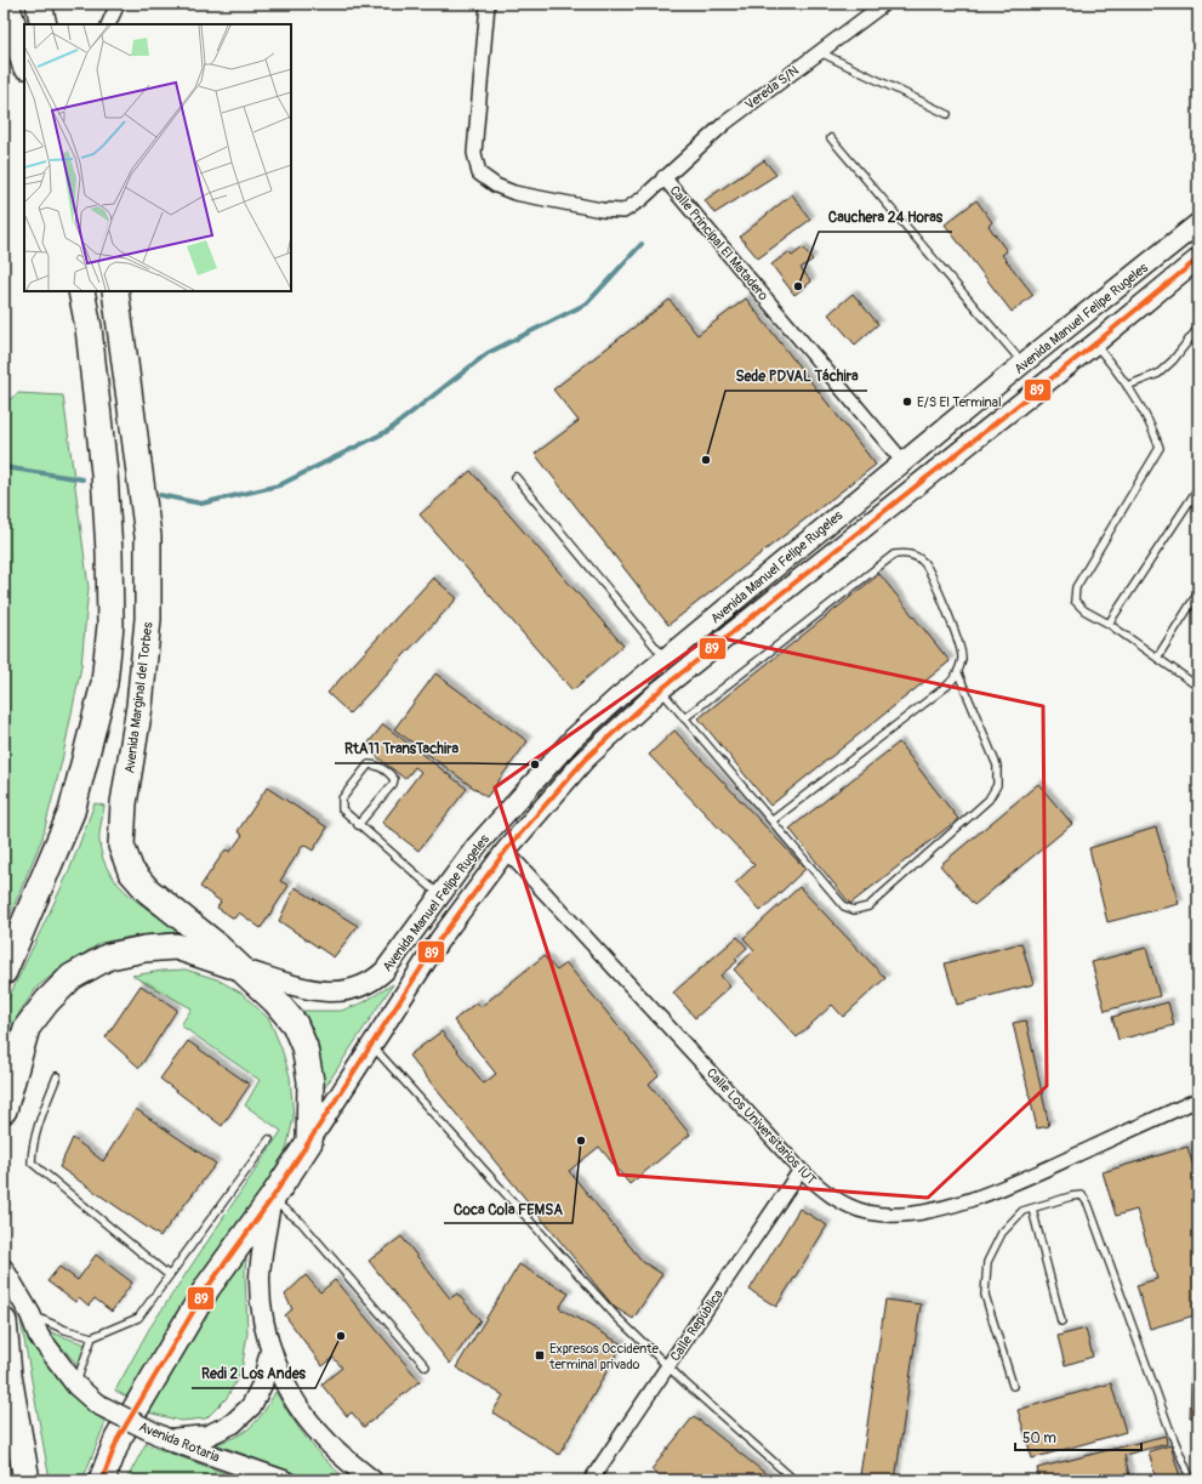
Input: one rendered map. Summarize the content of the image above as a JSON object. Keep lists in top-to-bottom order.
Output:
{
  "streets": {
    "highway": ["Avenida Marginal del Torbes"],
    "street": [
      "Vereda S/N",
      "Calle Principal El Matadero",
      "Avenida Manuel Felipe Rugeles",
      "Calle Los Universitarios IUT",
      "Calle República",
      "Avenida Rotaria"
    ]
  },
  "crossings": [
    ["Vereda S/N", "Calle Principal El Matadero"],
    ["Calle Principal El Matadero", "Avenida Manuel Felipe Rugeles"],
    ["Avenida Manuel Felipe Rugeles", "Avenida Marginal del Torbes"],
    ["Avenida Manuel Felipe Rugeles", "Calle Los Universitarios IUT"],
    ["Calle Los Universitarios IUT", "Calle República"]
  ],
  "places": {
    "other": [
      "Cauchera 24 Horas",
      "E/S El Terminal",
      "Sede PDVAL Táchira",
      "RtA11 TransTachira",
      "Coca Cola FEMSA",
      "Redi 2 Los Andes"
    ],
    "transit": ["Expresos Occidente terminal privado"]
  },
  "lines": ["transit line 89"],
  "scale_bar": "50 m"
}
